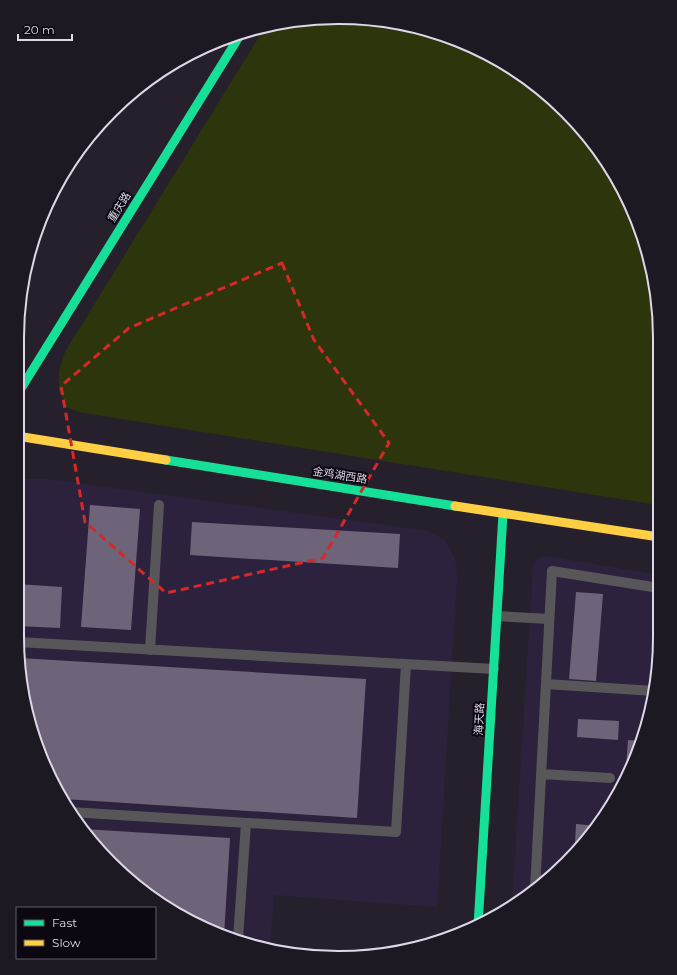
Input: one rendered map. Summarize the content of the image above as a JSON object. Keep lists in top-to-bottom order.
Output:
{
  "streets": {
    "street": ["重庆路", "金鸡湖西路", "海天路"]
  },
  "crossings": [
    ["金鸡湖西路", "海天路"]
  ],
  "legend": ["Fast", "Slow"],
  "scale_bar": "20 m"
}
